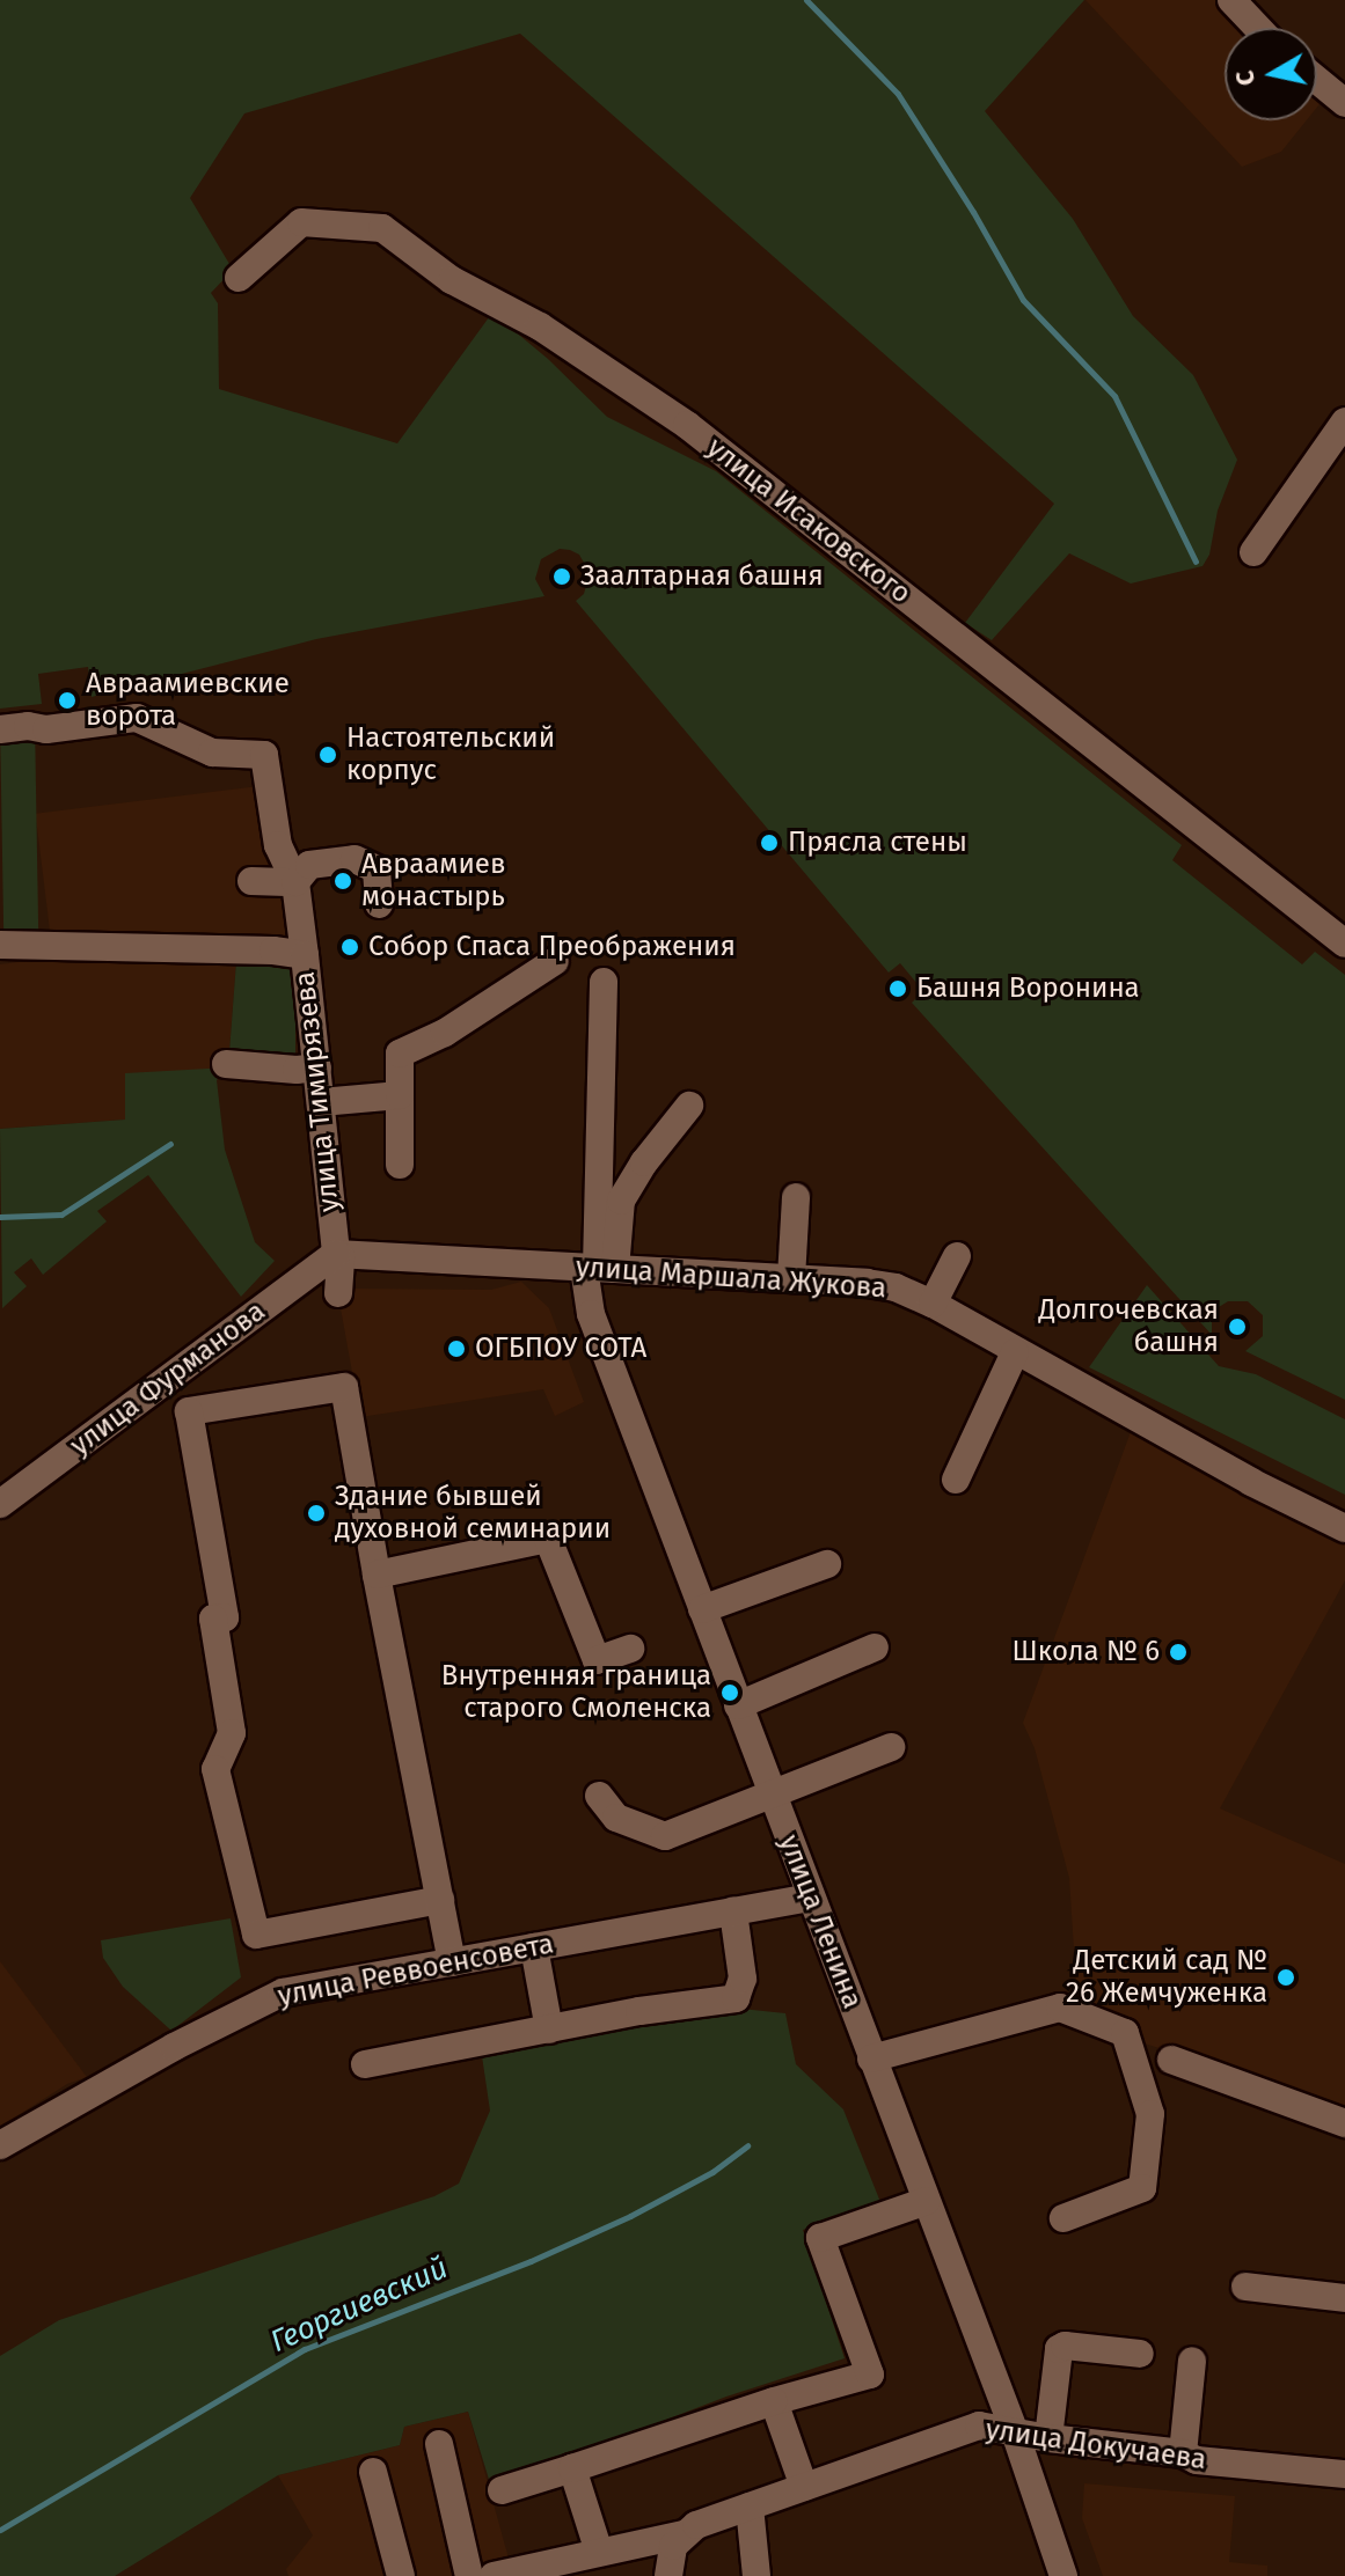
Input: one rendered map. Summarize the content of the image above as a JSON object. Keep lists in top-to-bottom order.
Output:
{
  "streets": {
    "street": [
      "улица Исаковского",
      "улица Тимирязева",
      "улица Маршала Жукова",
      "улица Фурманова",
      "улица Ленина",
      "улица Реввоенсовета",
      "улица Докучаева"
    ]
  },
  "crossings": [
    ["улица Тимирязева", "улица Маршала Жукова"],
    ["улица Тимирязева", "улица Фурманова"],
    ["улица Маршала Жукова", "улица Фурманова"],
    ["улица Маршала Жукова", "улица Ленина"],
    ["улица Ленина", "улица Реввоенсовета"],
    ["улица Ленина", "улица Докучаева"]
  ],
  "water": ["Георгиевский"],
  "places": [
    "Заалтарная башня",
    "Авраамиевские ворота",
    "Настоятельский корпус",
    "Прясла стены",
    "Авраамиев монастырь",
    "Собор Спаса Преображения",
    "Башня Воронина",
    "Долгочевская башня",
    "ОГБПОУ СОТА",
    "Здание бывшей духовной семинарии",
    "Школа № 6",
    "Внутренняя граница старого Смоленска",
    "Детский сад № 26 Жемчуженка"
  ],
  "north": "left"
}
